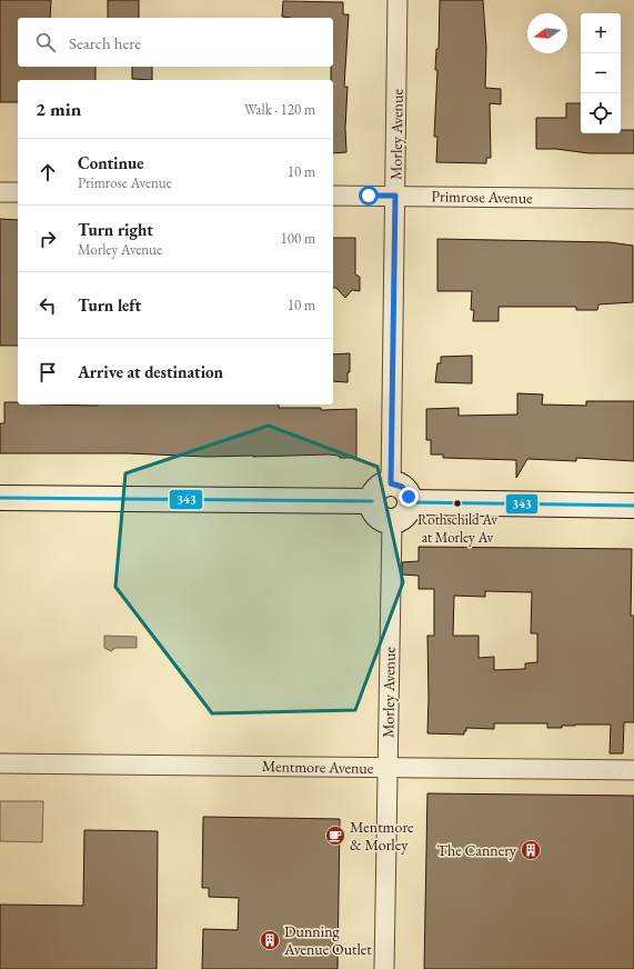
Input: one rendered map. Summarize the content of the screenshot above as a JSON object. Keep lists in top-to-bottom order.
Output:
{
  "streets": {
    "street": ["Morley Avenue", "Primrose Avenue", "Mentmore Avenue"]
  },
  "crossings": [
    ["Morley Avenue", "Primrose Avenue"],
    ["Morley Avenue", "Mentmore Avenue"]
  ],
  "places": {
    "other": ["Rothschild Av at Morley Av"],
    "cafe": ["Mentmore & Morley"],
    "building": ["The Cannery", "Dunning Avenue Outlet"]
  },
  "lines": ["transit line 343"],
  "north": "left",
  "page": {
    "map_buttons": ["+", "−"],
    "search": "Search here",
    "heading": ["2 min", "Walk · 120 m"],
    "list": [
      ["Continue", "Primrose Avenue", "10 m"],
      ["Turn right", "Morley Avenue", "100 m"],
      ["Turn left", "10 m"],
      "Arrive at destination"
    ]
  }
}
